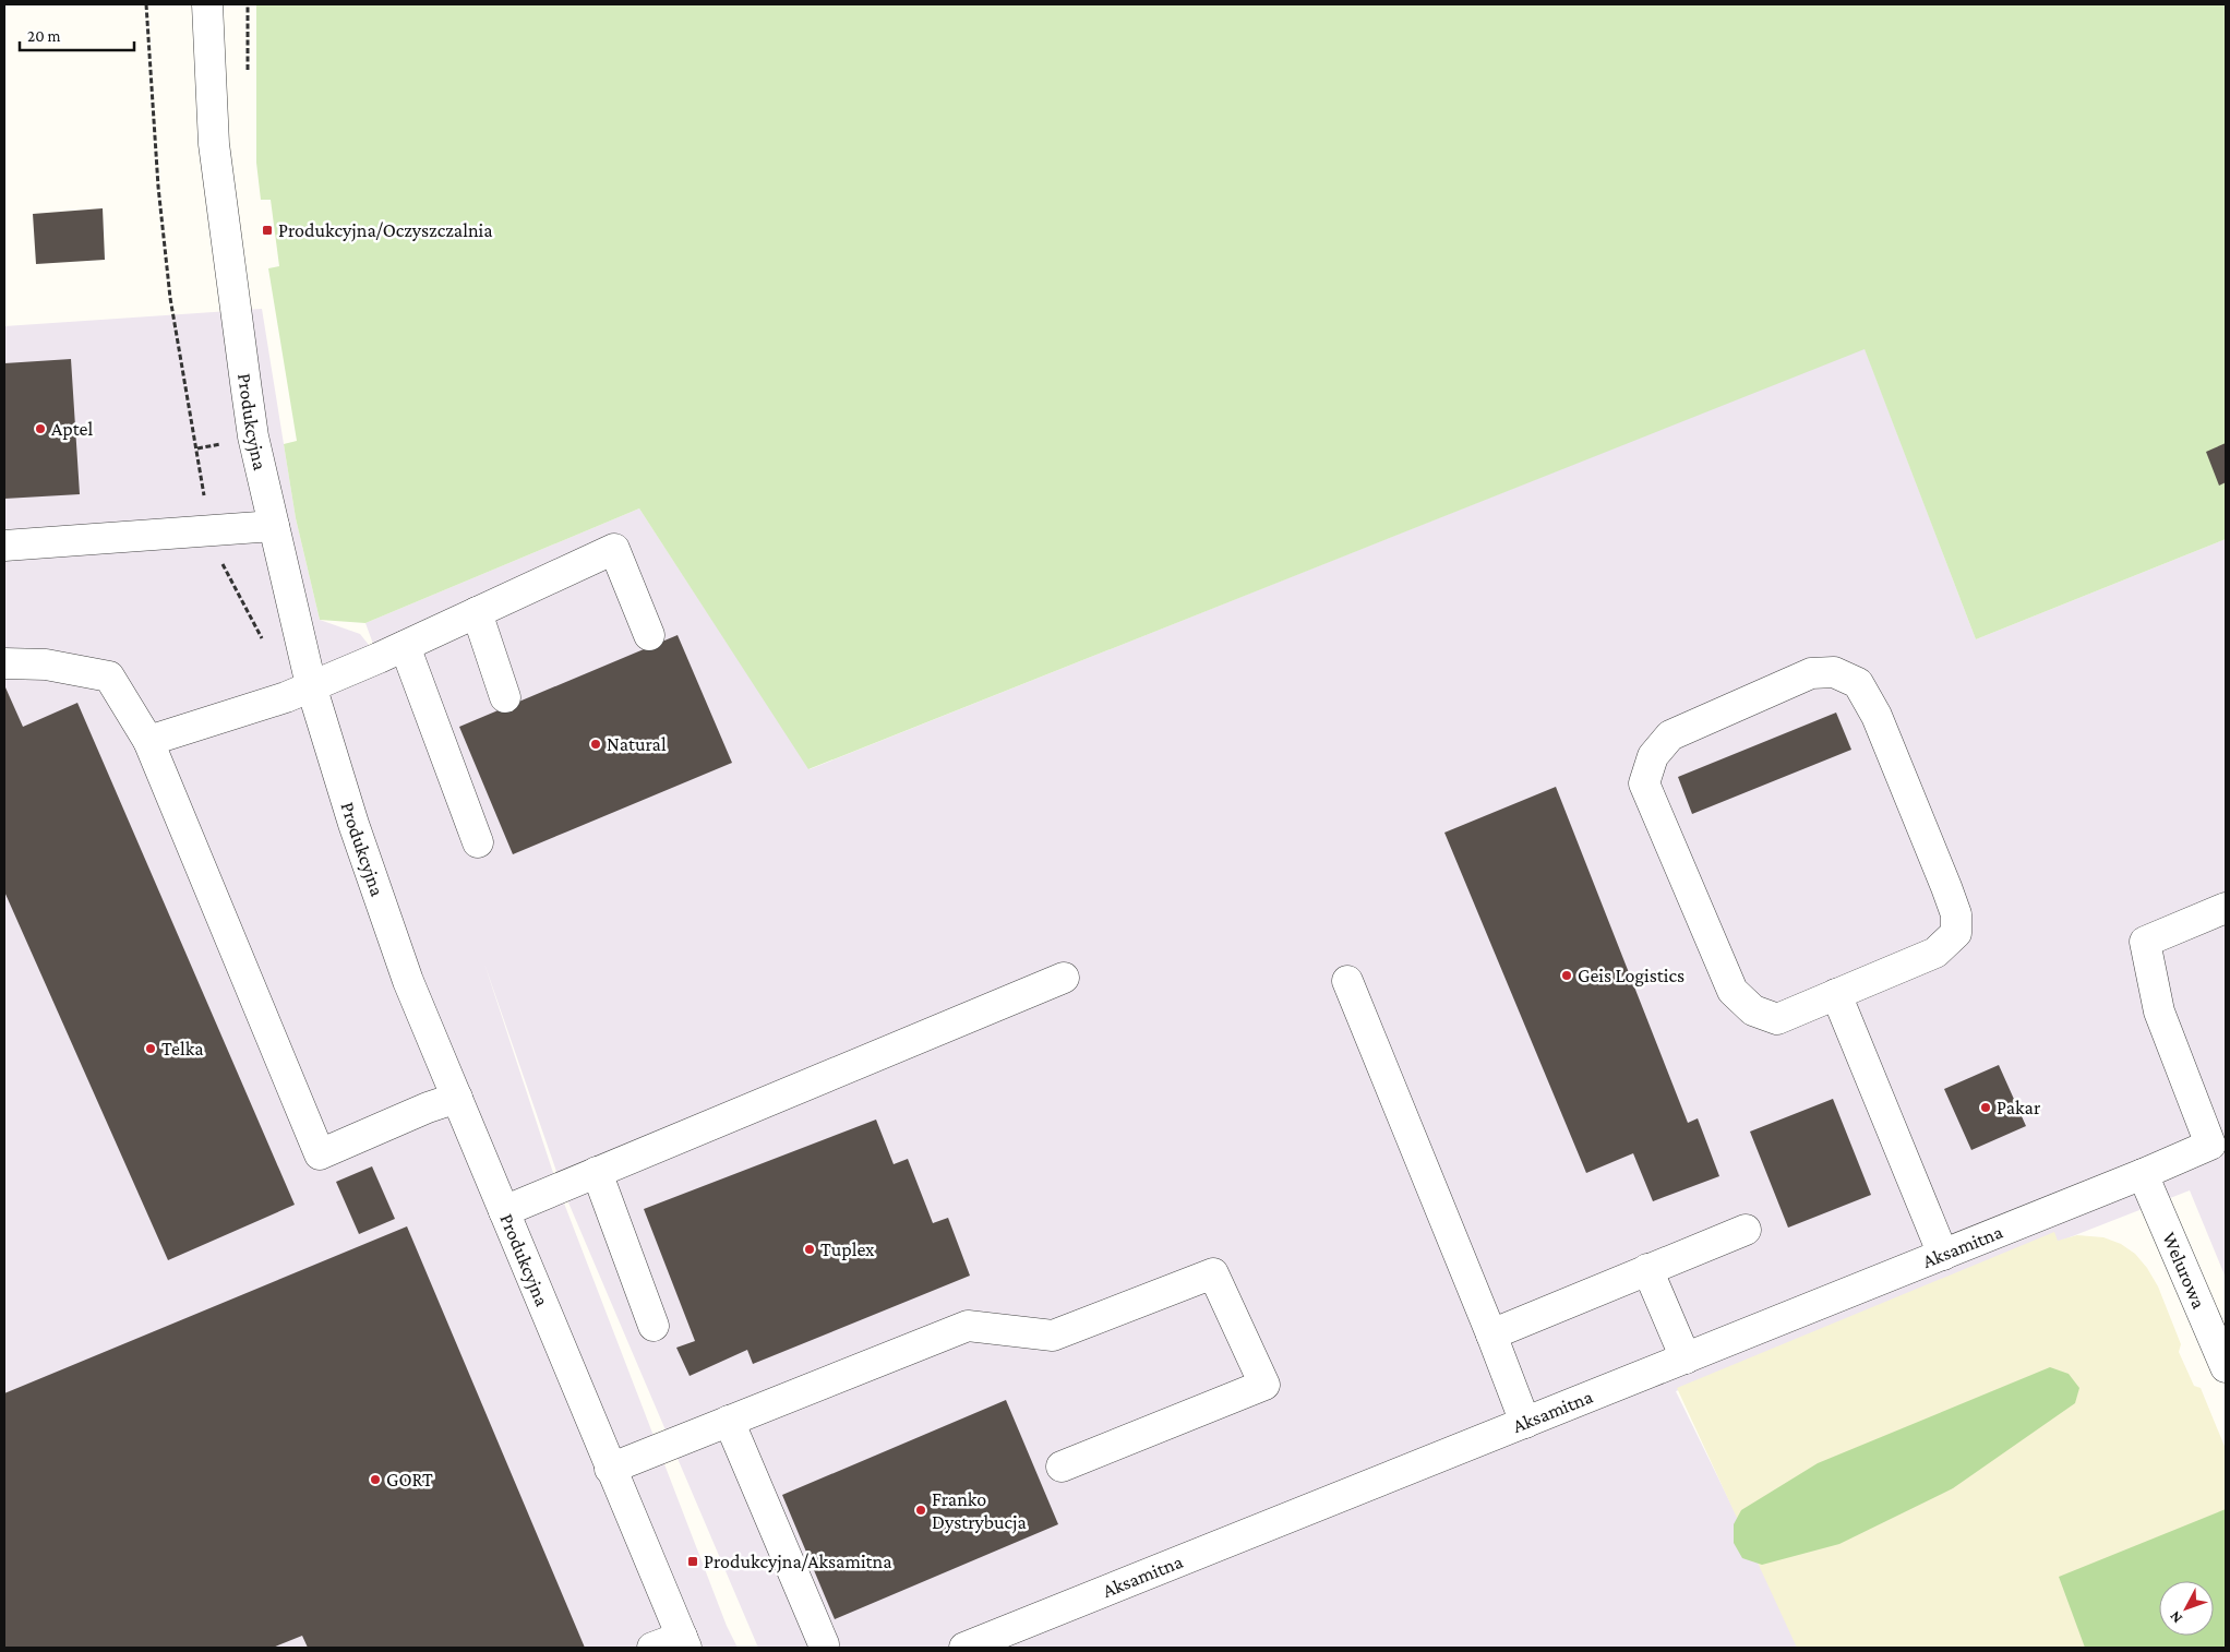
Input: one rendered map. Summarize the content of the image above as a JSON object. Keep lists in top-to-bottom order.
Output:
{
  "streets": {
    "street": ["Produkcyjna", "Aksamitna", "Welurowa"]
  },
  "crossings": [
    ["Aksamitna", "Welurowa"]
  ],
  "places": {
    "transit": ["Produkcyjna/Oczyszczalnia", "Produkcyjna/Aksamitna"],
    "other": [
      "Aptel",
      "Natural",
      "Geis Logistics",
      "Telka",
      "Pakar",
      "Tuplex",
      "GORT",
      "Franko Dystrybucja"
    ]
  },
  "scale_bar": "20 m",
  "north": "bottom left"
}
